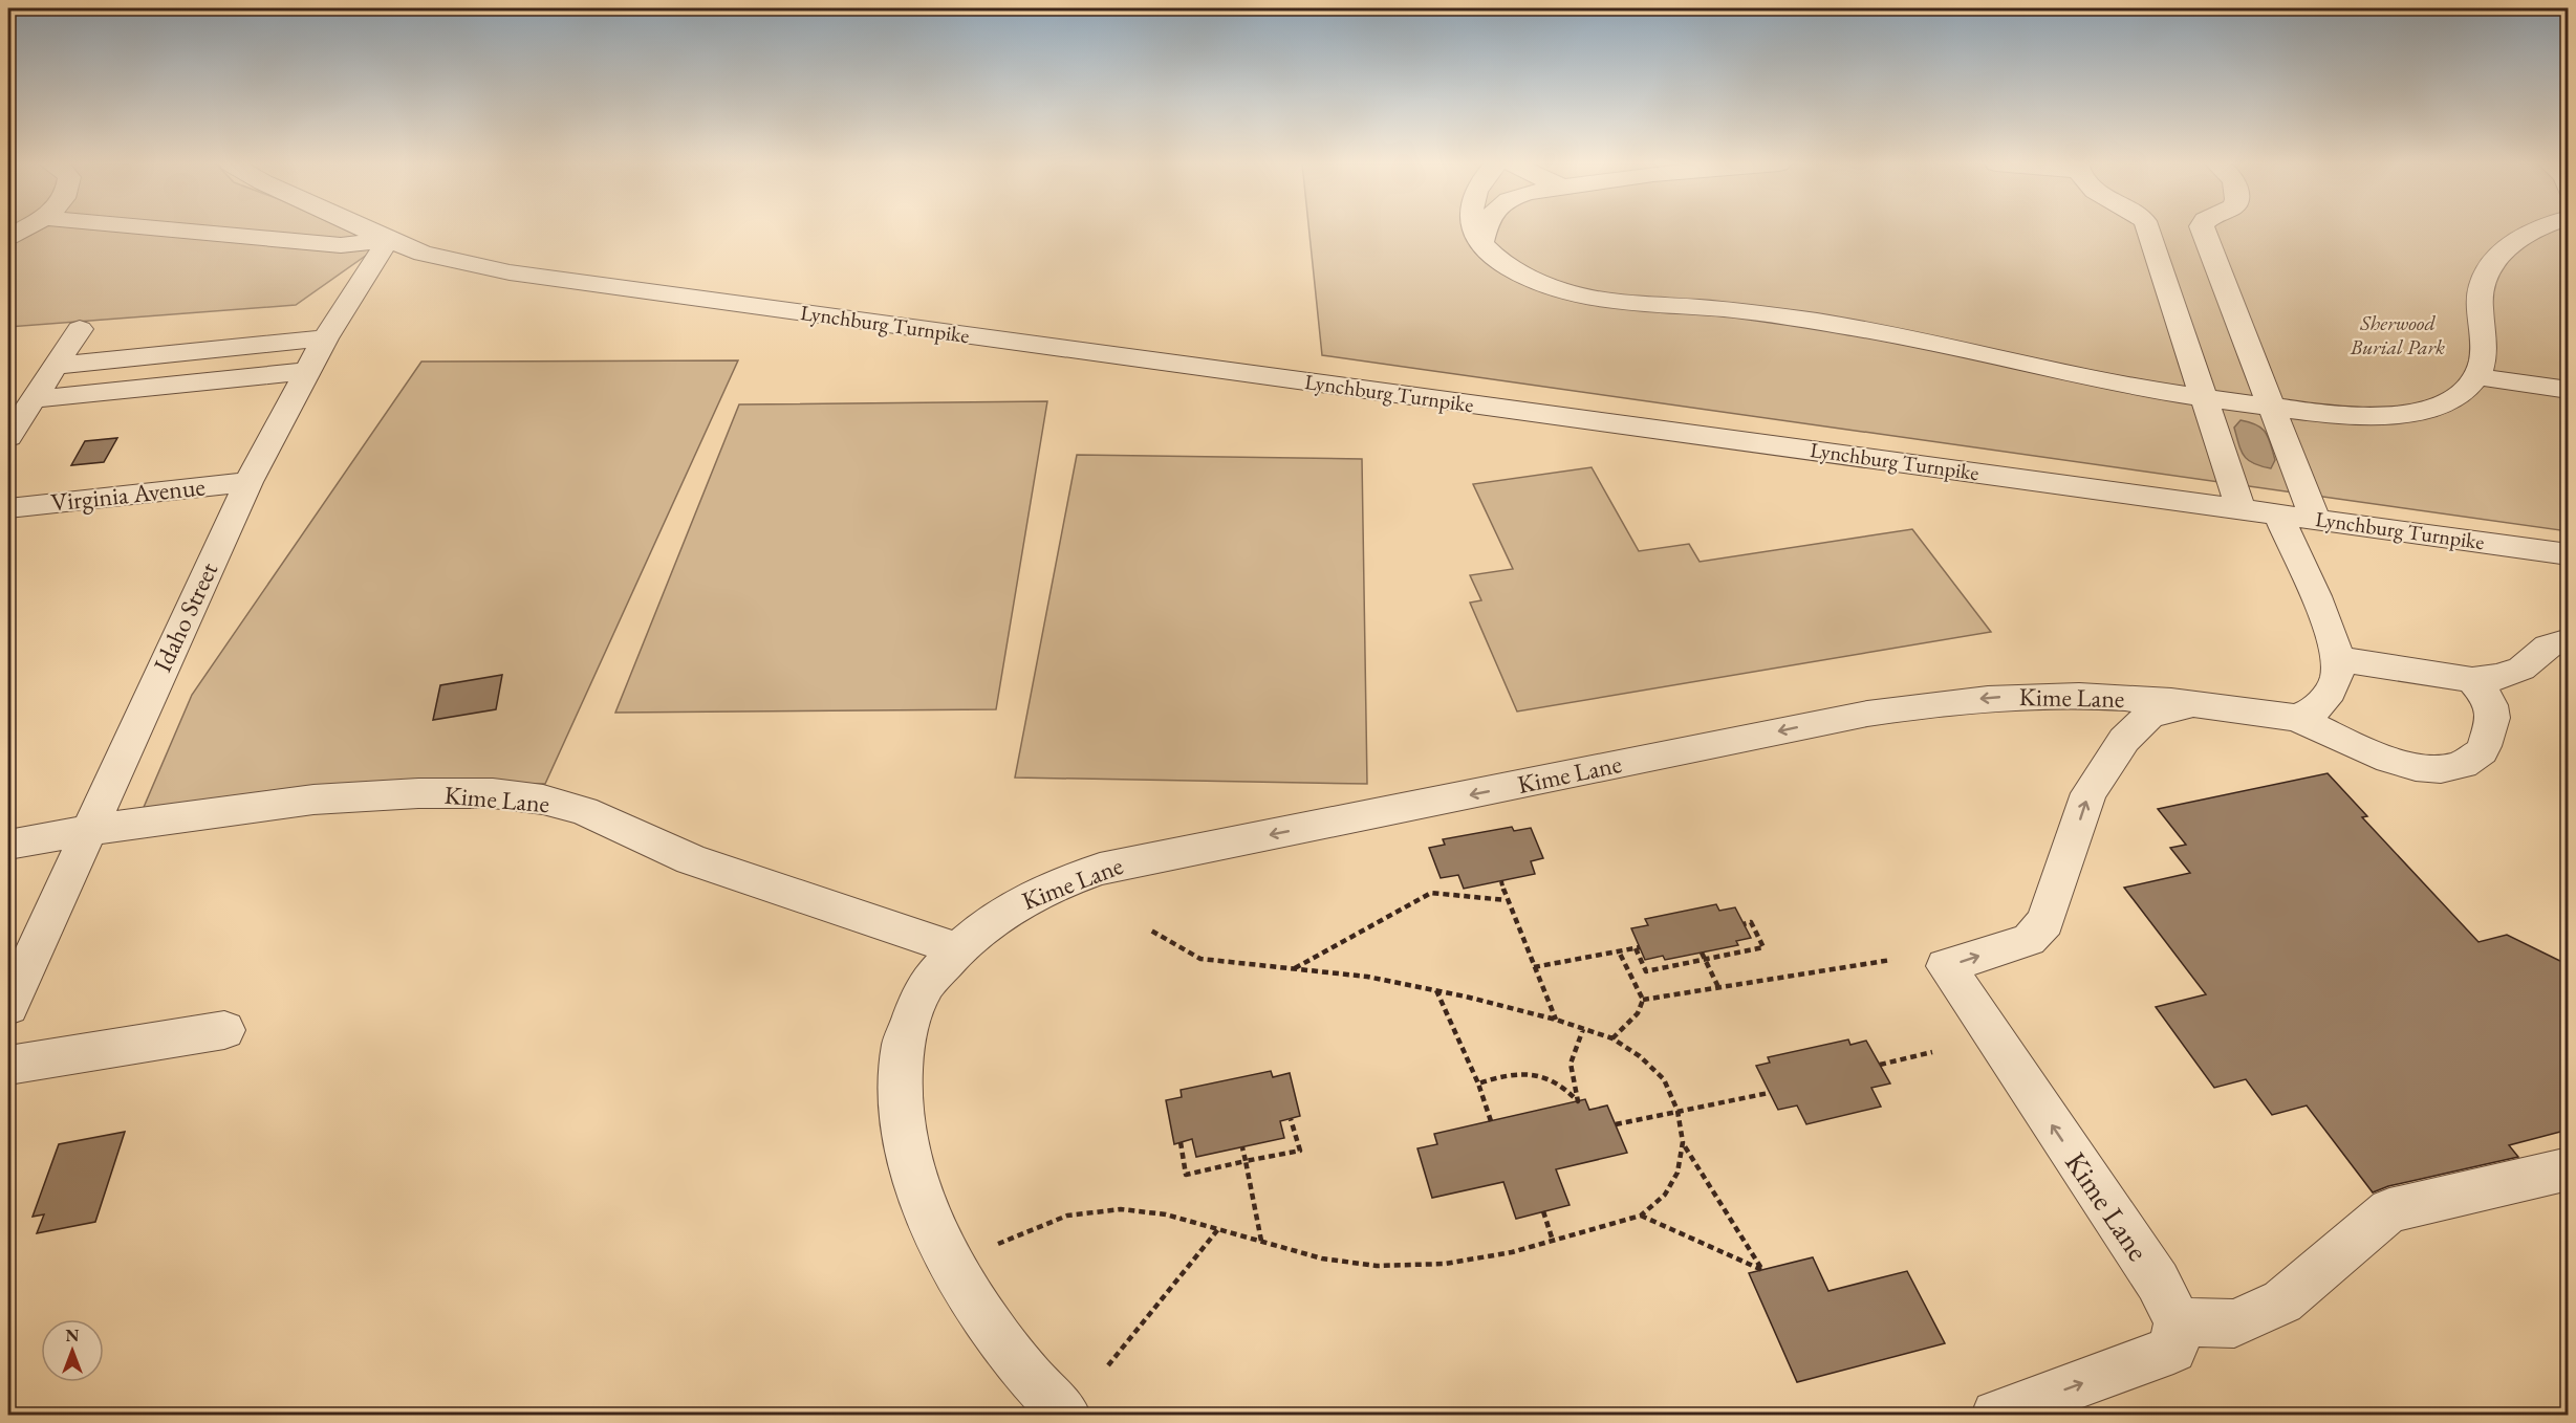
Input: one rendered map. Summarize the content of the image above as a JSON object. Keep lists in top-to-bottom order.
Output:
{
  "streets": {
    "street": [
      "Lynchburg Turnpike",
      "Virginia Avenue",
      "Idaho Street",
      "Kime Lane"
    ]
  },
  "crossings": [
    ["Lynchburg Turnpike", "Idaho Street"],
    ["Virginia Avenue", "Idaho Street"],
    ["Idaho Street", "Kime Lane"]
  ],
  "parks": ["Sherwood Burial Park"],
  "north": "top"
}
